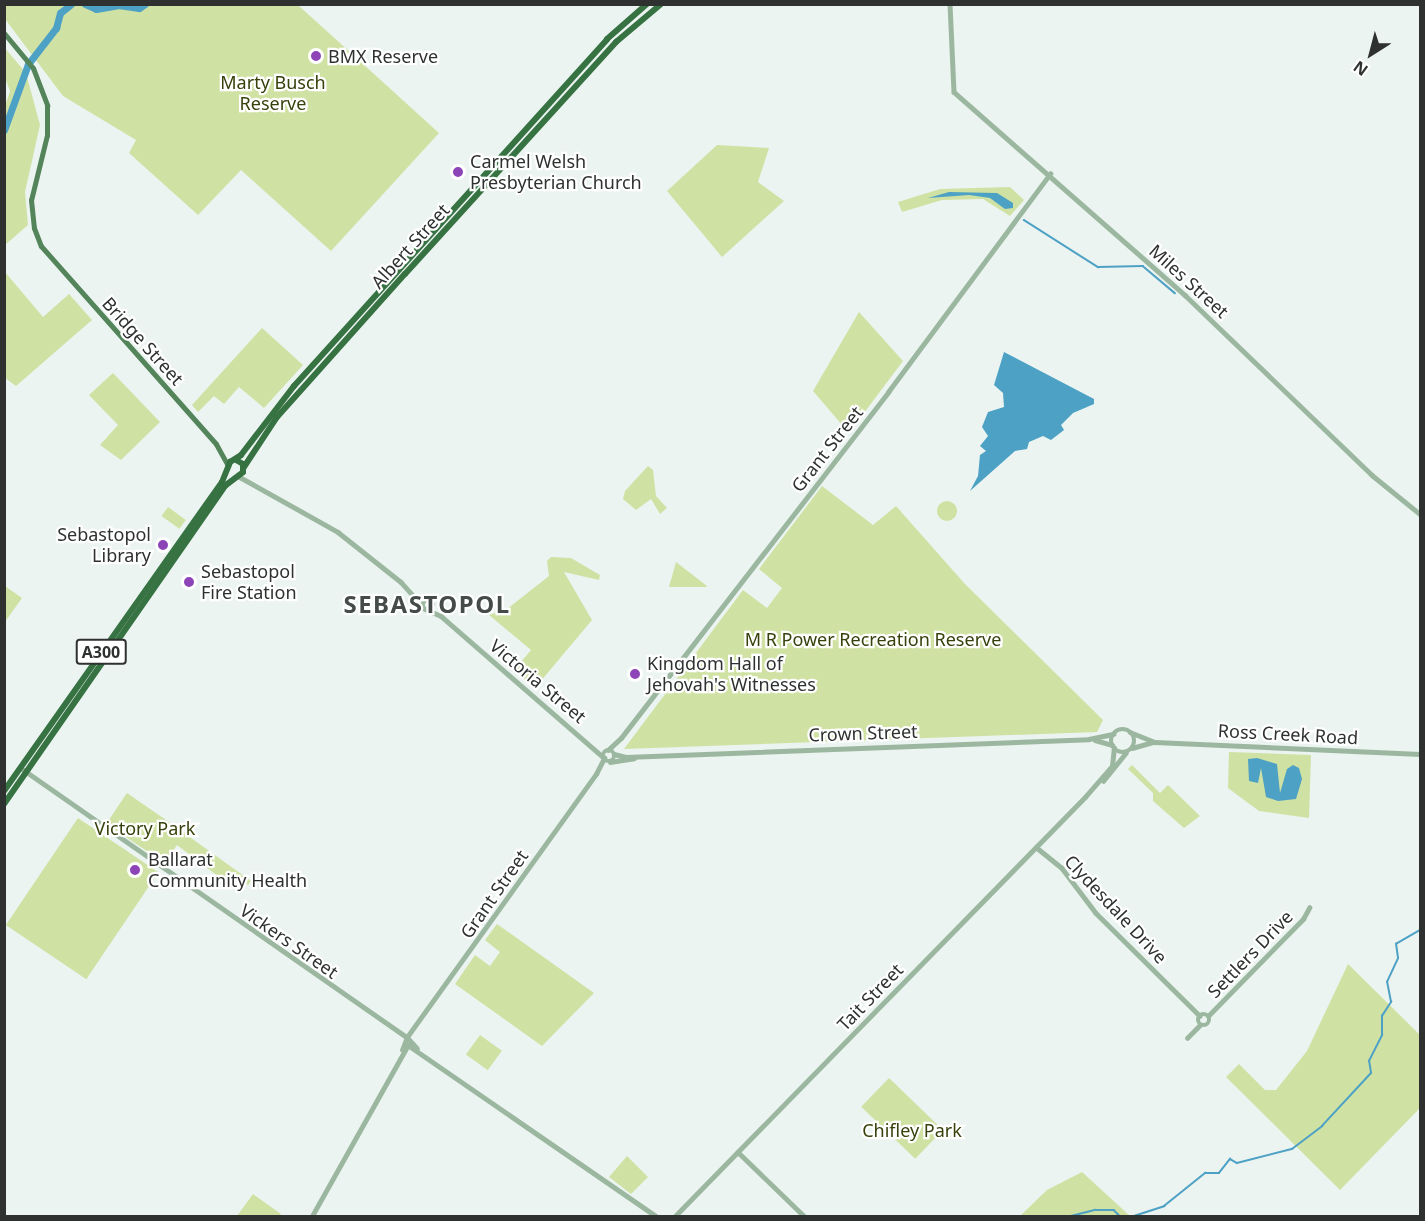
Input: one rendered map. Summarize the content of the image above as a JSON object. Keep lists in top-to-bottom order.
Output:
{
  "streets": {
    "highway": ["Albert Street", "A300"],
    "main road": ["Bridge Street"],
    "street": [
      "Miles Street",
      "Grant Street",
      "Victoria Street",
      "Crown Street",
      "Ross Creek Road",
      "Clydesdale Drive",
      "Vickers Street",
      "Settlers Drive",
      "Tait Street"
    ]
  },
  "crossings": [
    ["Albert Street", "A300"],
    ["Miles Street", "Grant Street"],
    ["Grant Street", "Victoria Street"],
    ["Grant Street", "Crown Street"],
    ["Grant Street", "Vickers Street"],
    ["A300", "Vickers Street"],
    ["Victoria Street", "Crown Street"],
    ["Crown Street", "Tait Street"],
    ["Clydesdale Drive", "Tait Street"]
  ],
  "districts": ["SEBASTOPOL"],
  "parks": [
    "Marty Busch Reserve",
    "M R Power Recreation Reserve",
    "Victory Park",
    "Chifley Park"
  ],
  "places": [
    "BMX Reserve",
    "Carmel Welsh Presbyterian Church",
    "Sebastopol Library",
    "Sebastopol Fire Station",
    "Kingdom Hall of Jehovah's Witnesses",
    "Ballarat Community Health"
  ],
  "north": "bottom left"
}
